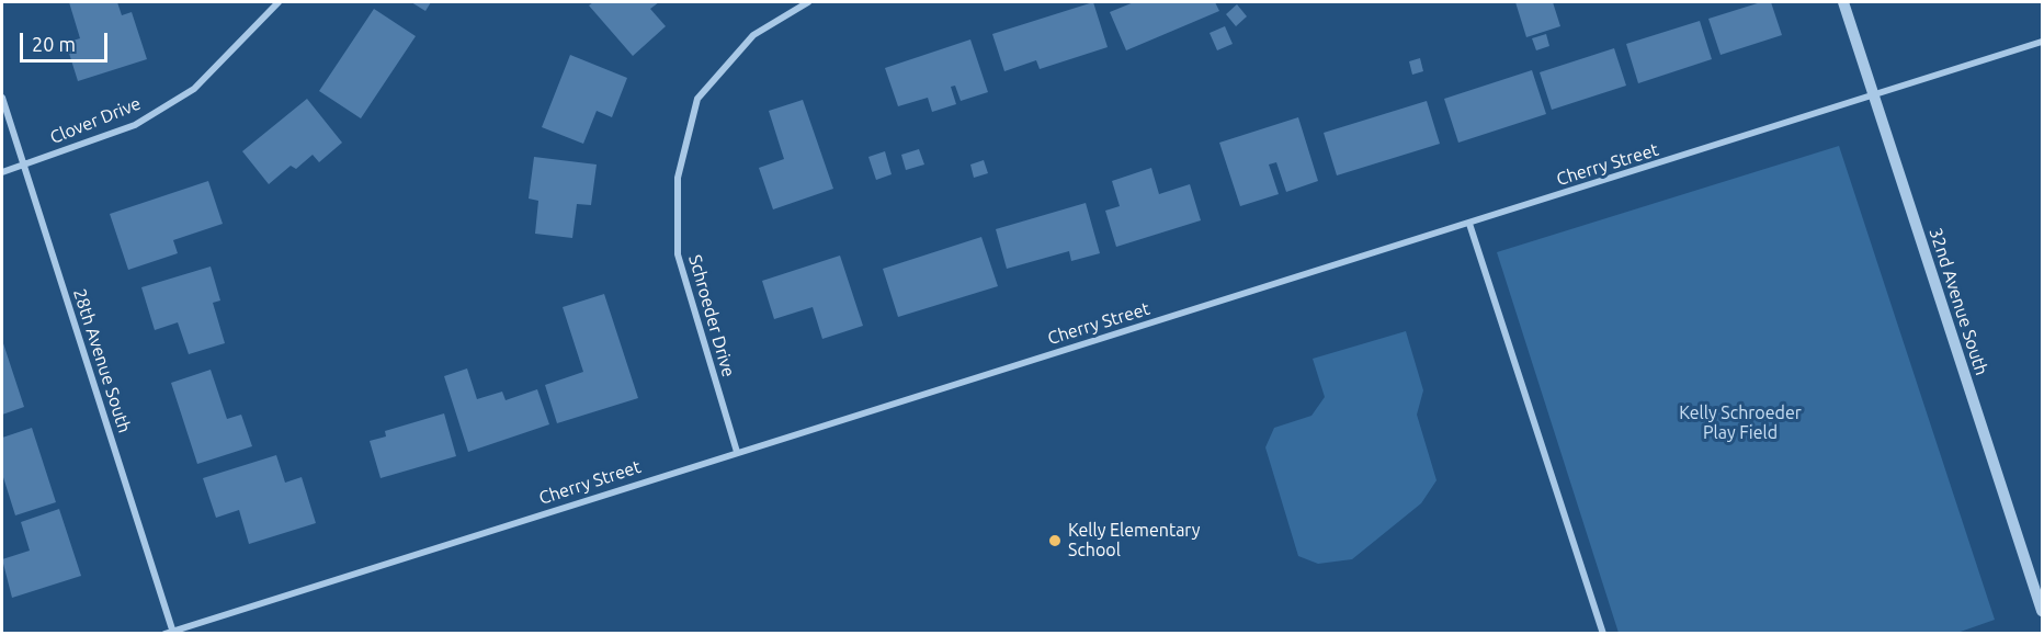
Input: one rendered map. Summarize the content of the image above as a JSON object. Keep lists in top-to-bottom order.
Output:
{
  "streets": {
    "street": [
      "Clover Drive",
      "Cherry Street",
      "32nd Avenue South",
      "Schroeder Drive",
      "28th Avenue South"
    ]
  },
  "crossings": [
    ["Clover Drive", "28th Avenue South"],
    ["Cherry Street", "32nd Avenue South"],
    ["Cherry Street", "Schroeder Drive"],
    ["Cherry Street", "28th Avenue South"]
  ],
  "parks": ["Kelly Schroeder Play Field"],
  "places": ["Kelly Elementary School"],
  "scale_bar": "20 m"
}
